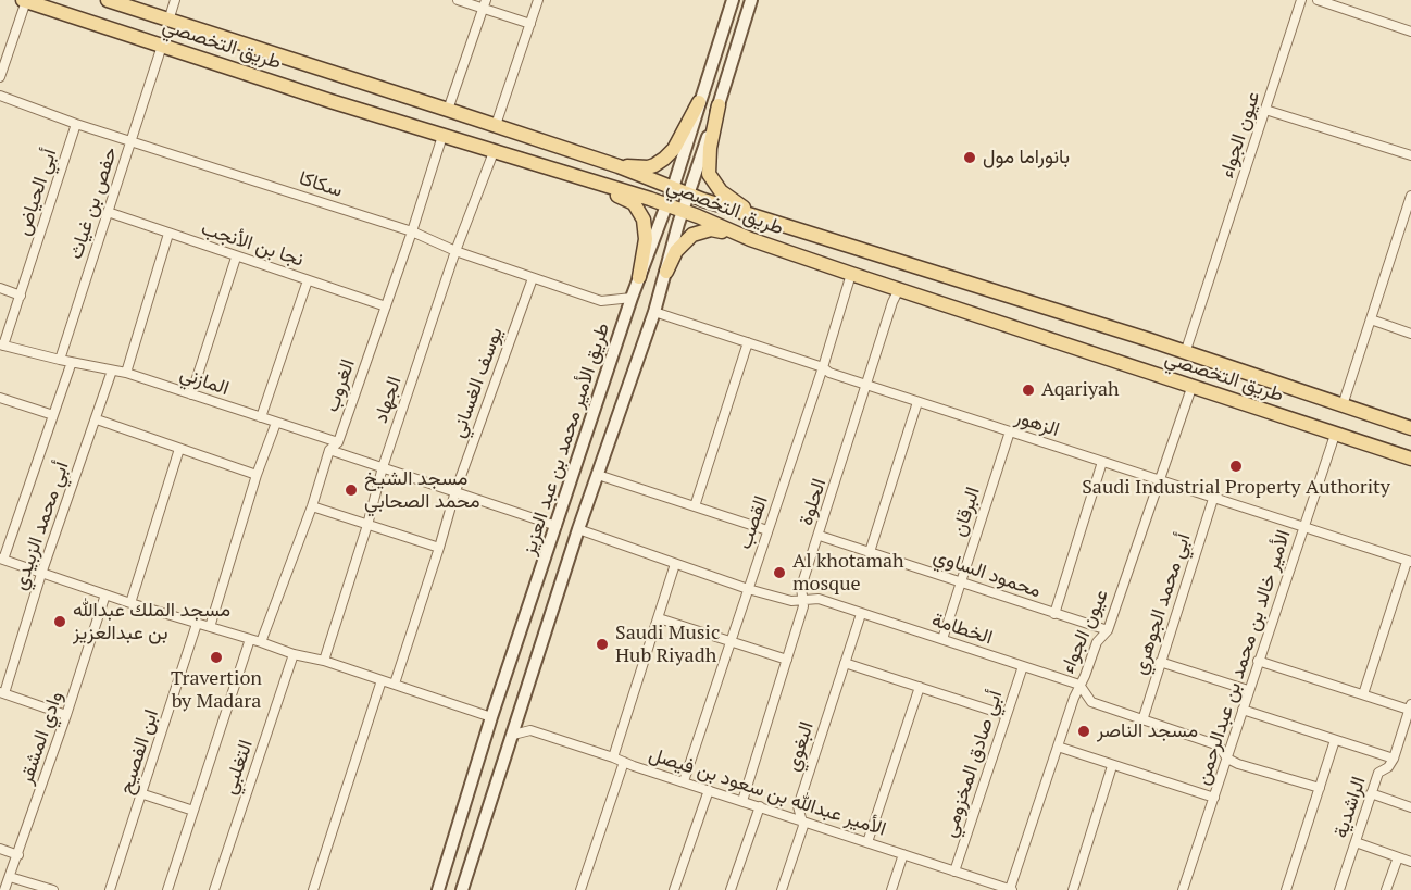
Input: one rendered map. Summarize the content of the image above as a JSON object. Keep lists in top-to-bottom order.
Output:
{
  "streets": {
    "main road": ["طريق التخصصي", "طريق الأمير محمد بن عبد العزيز"],
    "street": [
      "عيون الجواء",
      "سكاكا",
      "أبي الحياض",
      "حفص بن غياث",
      "نجا بن الأنجب",
      "المازني",
      "يوسف الغساني",
      "الغروب",
      "الجهاد",
      "الزهور",
      "الحلوة",
      "البرقان",
      "القصب",
      "أبي محمد الزبيدي",
      "محمود الساوي",
      "أبي محمد الجوهري",
      "الخطامة",
      "الأمير خالد بن محمد بن عبدالرحمن",
      "وادي المشقر",
      "البغوي",
      "ابن الفصيح",
      "أبي صادق المخزومي",
      "التغلبي",
      "الأمير عبدالله بن سعود بن فيصل",
      "الراشدية"
    ]
  },
  "crossings": [
    ["طريق التخصصي", "عيون الجواء"],
    ["طريق التخصصي", "حفص بن غياث"],
    ["طريق التخصصي", "الغروب"],
    ["طريق التخصصي", "الجهاد"],
    ["طريق التخصصي", "طريق الأمير محمد بن عبد العزيز"],
    ["طريق التخصصي", "الحلوة"],
    ["طريق التخصصي", "القصب"],
    ["طريق التخصصي", "الأمير خالد بن محمد بن عبدالرحمن"],
    ["عيون الجواء", "الزهور"],
    ["عيون الجواء", "محمود الساوي"],
    ["عيون الجواء", "الخطامة"],
    ["عيون الجواء", "الأمير عبدالله بن سعود بن فيصل"],
    ["سكاكا", "أبي الحياض"],
    ["سكاكا", "حفص بن غياث"],
    ["سكاكا", "يوسف الغساني"],
    ["سكاكا", "الغروب"],
    ["سكاكا", "الجهاد"],
    ["سكاكا", "طريق الأمير محمد بن عبد العزيز"],
    ["حفص بن غياث", "نجا بن الأنجب"],
    ["حفص بن غياث", "المازني"],
    ["نجا بن الأنجب", "الغروب"],
    ["المازني", "الغروب"],
    ["المازني", "أبي محمد الزبيدي"],
    ["الزهور", "طريق الأمير محمد بن عبد العزيز"],
    ["الزهور", "الحلوة"],
    ["الزهور", "البرقان"],
    ["الزهور", "القصب"],
    ["الزهور", "أبي محمد الجوهري"],
    ["الزهور", "الأمير خالد بن محمد بن عبدالرحمن"],
    ["طريق الأمير محمد بن عبد العزيز", "الخطامة"],
    ["طريق الأمير محمد بن عبد العزيز", "الأمير عبدالله بن سعود بن فيصل"],
    ["الحلوة", "محمود الساوي"],
    ["الحلوة", "الخطامة"],
    ["الحلوة", "الأمير عبدالله بن سعود بن فيصل"],
    ["البرقان", "محمود الساوي"],
    ["البرقان", "الخطامة"],
    ["القصب", "الخطامة"],
    ["القصب", "الأمير عبدالله بن سعود بن فيصل"],
    ["أبي محمد الجوهري", "الخطامة"],
    ["الخطامة", "الأمير خالد بن محمد بن عبدالرحمن"],
    ["الخطامة", "البغوي"],
    ["الخطامة", "أبي صادق المخزومي"],
    ["البغوي", "الأمير عبدالله بن سعود بن فيصل"],
    ["أبي صادق المخزومي", "الأمير عبدالله بن سعود بن فيصل"]
  ],
  "places": [
    "بانوراما مول",
    "Aqariyah",
    "Saudi Industrial Property Authority",
    "مسجد الشيخ محمد الصحابي",
    "Al khotamah mosque",
    "مسجد الملك عبدالله بن عبدالعزيز",
    "Saudi Music Hub Riyadh",
    "Travertion by Madara",
    "مسجد الناصر"
  ]
}
